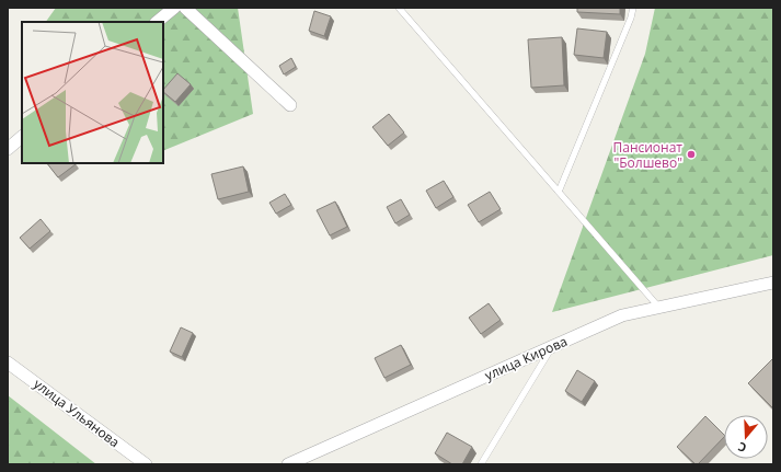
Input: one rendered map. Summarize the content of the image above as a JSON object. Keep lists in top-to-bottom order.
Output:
{
  "streets": {
    "street": ["улица Кирова", "улица Ульянова"]
  },
  "places": ["Пансионат \"Болшево\""],
  "north": "bottom"
}
